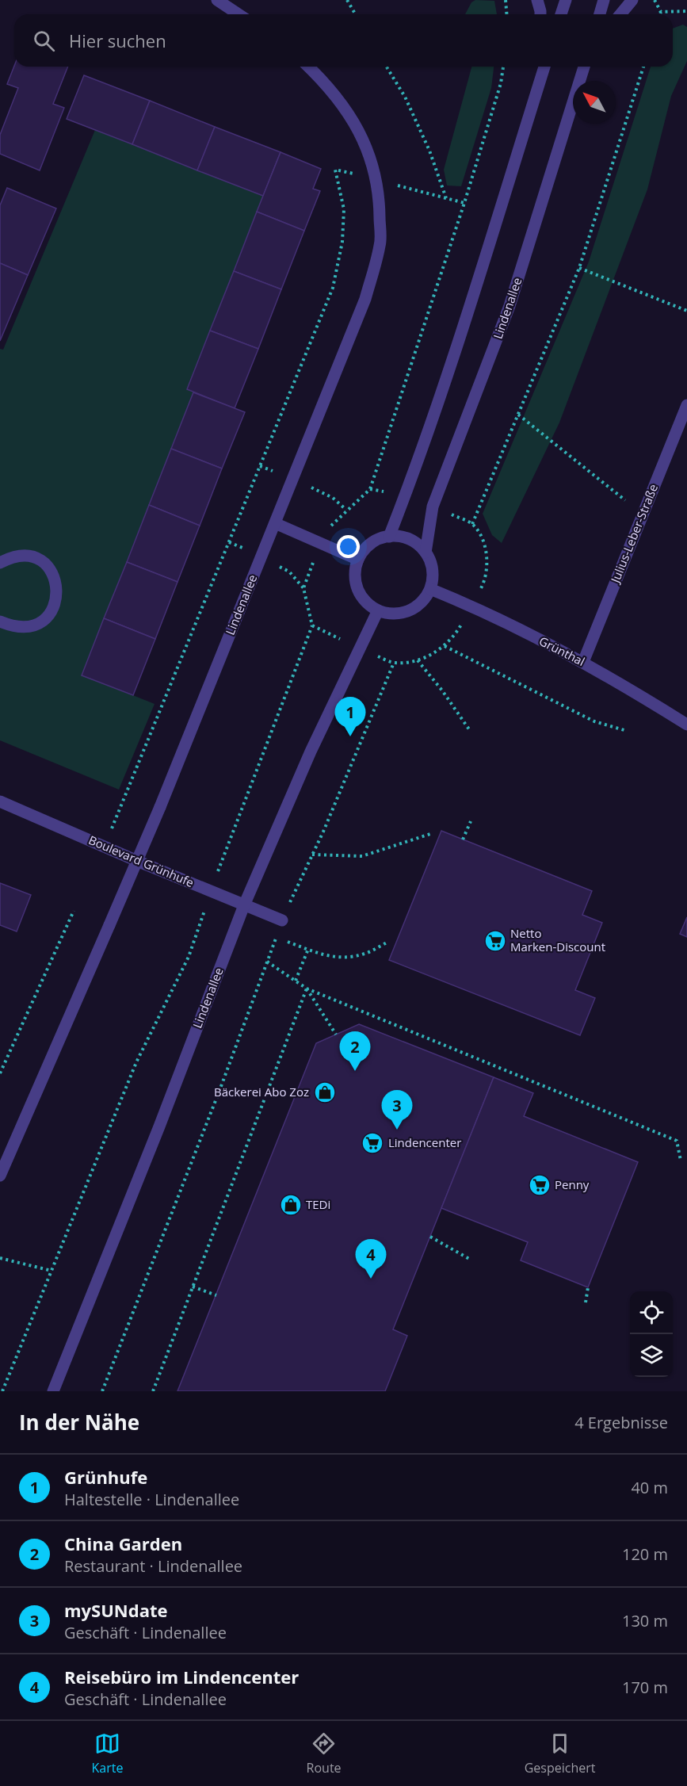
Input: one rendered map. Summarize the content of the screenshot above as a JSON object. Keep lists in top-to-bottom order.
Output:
{
  "streets": {
    "street": [
      "Lindenallee",
      "Julius-Leber-Straße",
      "Grünthal",
      "Boulevard Grünhufe"
    ]
  },
  "crossings": [
    ["Lindenallee", "Grünthal"],
    ["Lindenallee", "Boulevard Grünhufe"],
    ["Julius-Leber-Straße", "Grünthal"]
  ],
  "places": {
    "supermarket": ["Netto Marken-Discount", "Lindencenter", "Penny"],
    "shop": ["Bäckerei Abo Zoz", "TEDi"]
  },
  "north": "top left",
  "page": {
    "search": "Hier suchen",
    "pins": [
      "1",
      "2",
      "3",
      "4"
    ],
    "heading": ["In der Nähe", "4 Ergebnisse"],
    "list": [
      {
        "mark": "1",
        "name": "Grünhufe",
        "note": "Haltestelle · Lindenallee",
        "value": "40 m"
      },
      {
        "mark": "2",
        "name": "China Garden",
        "note": "Restaurant · Lindenallee",
        "value": "120 m"
      },
      {
        "mark": "3",
        "name": "mySUNdate",
        "note": "Geschäft · Lindenallee",
        "value": "130 m"
      },
      {
        "mark": "4",
        "name": "Reisebüro im Lindencenter",
        "note": "Geschäft · Lindenallee",
        "value": "170 m"
      }
    ],
    "nav": ["Karte", "Route", "Gespeichert"]
  }
}
